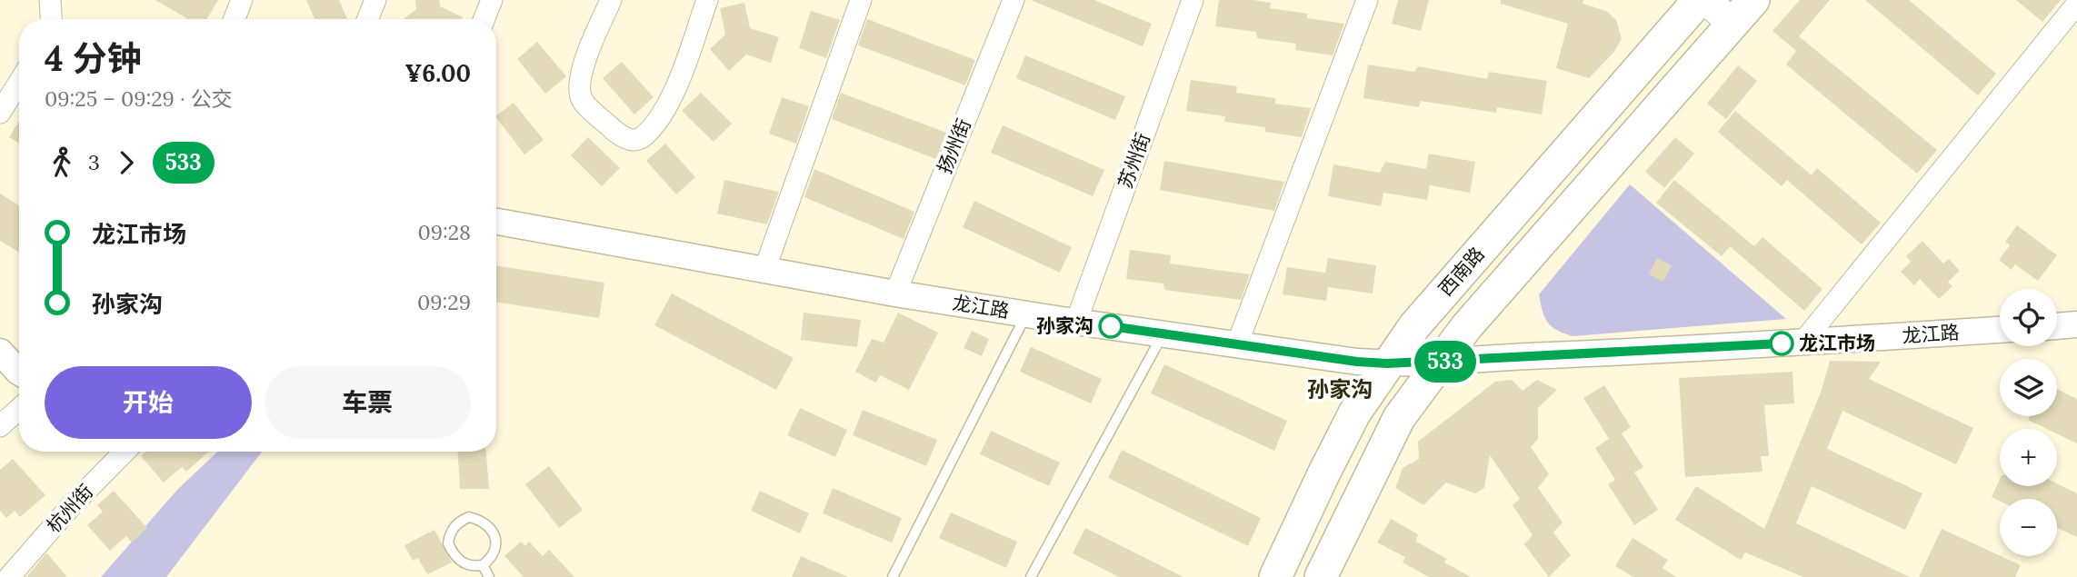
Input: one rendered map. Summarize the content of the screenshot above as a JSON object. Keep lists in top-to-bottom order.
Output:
{
  "streets": {
    "main road": ["西南路"],
    "street": [
      "扬州街",
      "苏州街",
      "龙江路",
      "杭州街"
    ]
  },
  "crossings": [
    ["扬州街", "龙江路"],
    ["苏州街", "龙江路"],
    ["西南路", "龙江路"]
  ],
  "districts": ["孙家沟"],
  "places": ["孙家沟", "龙江市场"],
  "lines": ["bus line 533"],
  "page": {
    "on_map": "533",
    "heading": ["4 分钟", "09:25 – 09:29 · 公交", "¥6.00"],
    "legs": ["3", "533"],
    "list": [
      {
        "name": "龙江市场",
        "value": "09:28"
      },
      {
        "name": "孙家沟",
        "value": "09:29"
      }
    ],
    "map_buttons": ["+", "−"],
    "buttons": ["开始", "车票"]
  }
}
